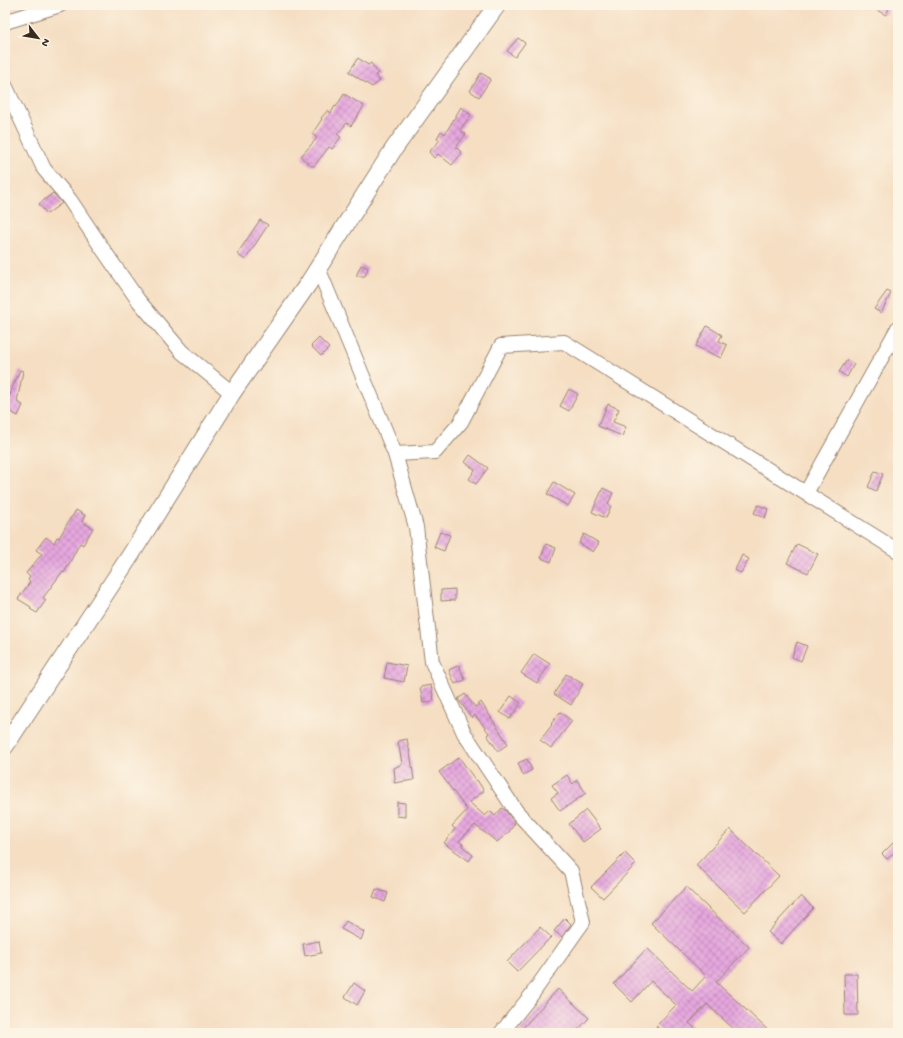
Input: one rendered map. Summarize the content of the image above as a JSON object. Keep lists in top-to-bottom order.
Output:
{
  "north": "bottom right"
}
